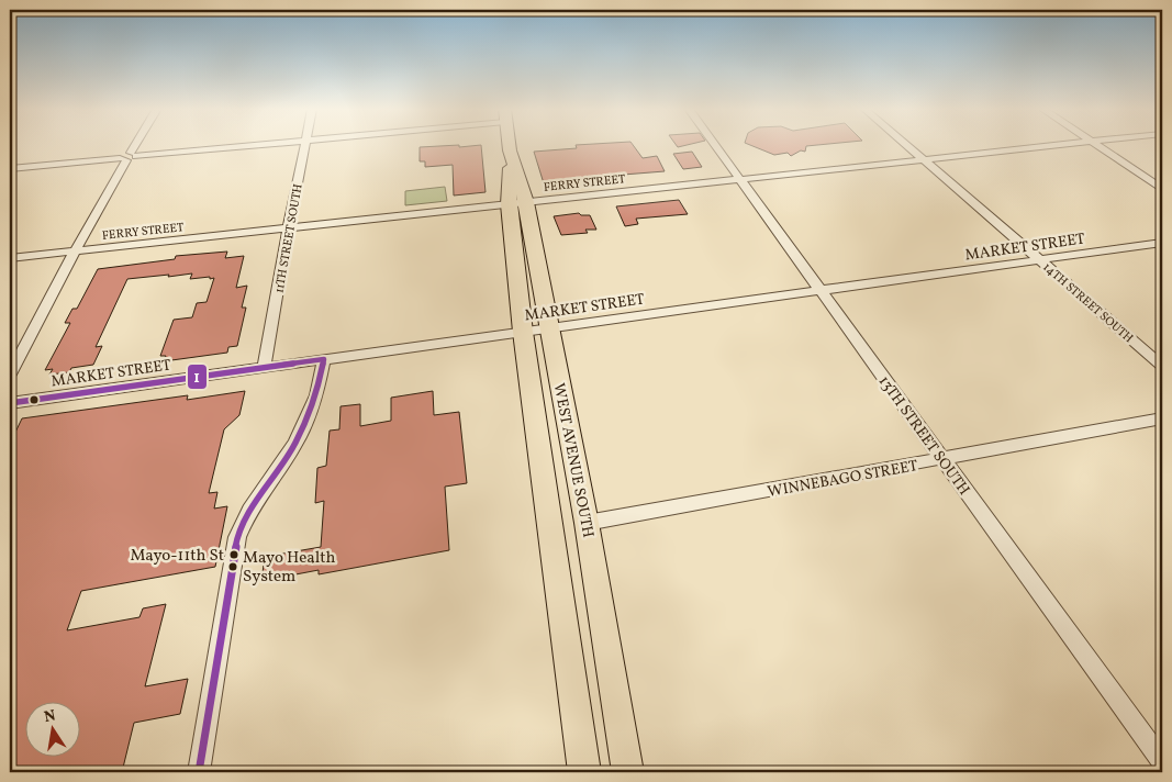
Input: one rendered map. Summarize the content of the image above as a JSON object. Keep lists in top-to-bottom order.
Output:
{
  "streets": {
    "main road": ["WEST AVENUE SOUTH"],
    "street": [
      "FERRY STREET",
      "11TH STREET SOUTH",
      "MARKET STREET",
      "14TH STREET SOUTH",
      "13TH STREET SOUTH",
      "WINNEBAGO STREET"
    ]
  },
  "crossings": [
    ["FERRY STREET", "11TH STREET SOUTH"],
    ["FERRY STREET", "14TH STREET SOUTH"],
    ["FERRY STREET", "13TH STREET SOUTH"],
    ["FERRY STREET", "WEST AVENUE SOUTH"],
    ["11TH STREET SOUTH", "MARKET STREET"],
    ["MARKET STREET", "14TH STREET SOUTH"],
    ["MARKET STREET", "13TH STREET SOUTH"],
    ["MARKET STREET", "WEST AVENUE SOUTH"],
    ["13TH STREET SOUTH", "WINNEBAGO STREET"],
    ["WEST AVENUE SOUTH", "WINNEBAGO STREET"]
  ],
  "places": ["Mayo-11th St", "Mayo Health System"],
  "lines": ["transit line 1"],
  "north": "top"
}
